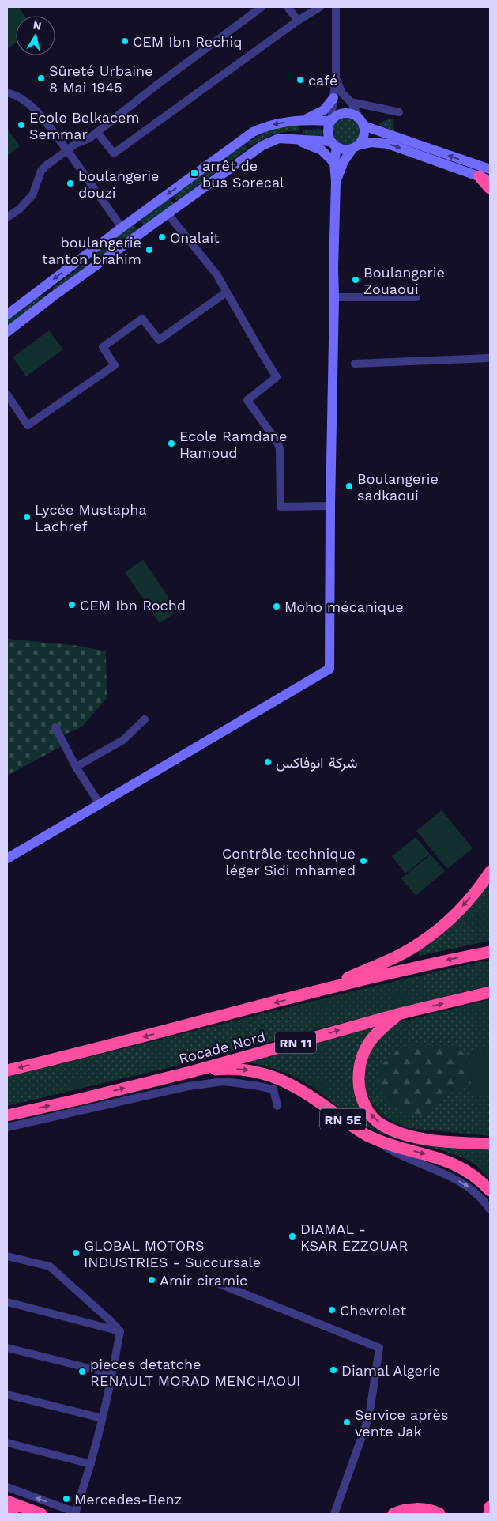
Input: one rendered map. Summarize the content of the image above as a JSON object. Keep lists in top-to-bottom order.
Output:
{
  "streets": {
    "highway": ["RN 11", "Rocade Nord", "RN 5E"]
  },
  "crossings": [
    ["Rocade Nord", "RN 5E"]
  ],
  "places": {
    "other": [
      "CEM Ibn Rechiq",
      "Sûreté Urbaine 8 Mai 1945",
      "café",
      "Ecole Belkacem Semmar",
      "boulangerie douzi",
      "Onalait",
      "boulangerie tanton brahim",
      "Boulangerie Zouaoui",
      "Ecole Ramdane Hamoud",
      "Boulangerie sadkaoui",
      "Lycée Mustapha Lachref",
      "CEM Ibn Rochd",
      "Moho mécanique",
      "شركة انوفاكس",
      "Contrôle technique léger Sidi mhamed",
      "DIAMAL - KSAR EZZOUAR",
      "GLOBAL MOTORS INDUSTRIES - Succursale",
      "Amir ciramic",
      "Chevrolet",
      "Diamal Algerie",
      "pieces detatche RENAULT MORAD MENCHAOUI",
      "Service après vente Jak",
      "Mercedes-Benz"
    ],
    "transit": ["arrêt de bus Sorecal"]
  },
  "north": "top"
}
